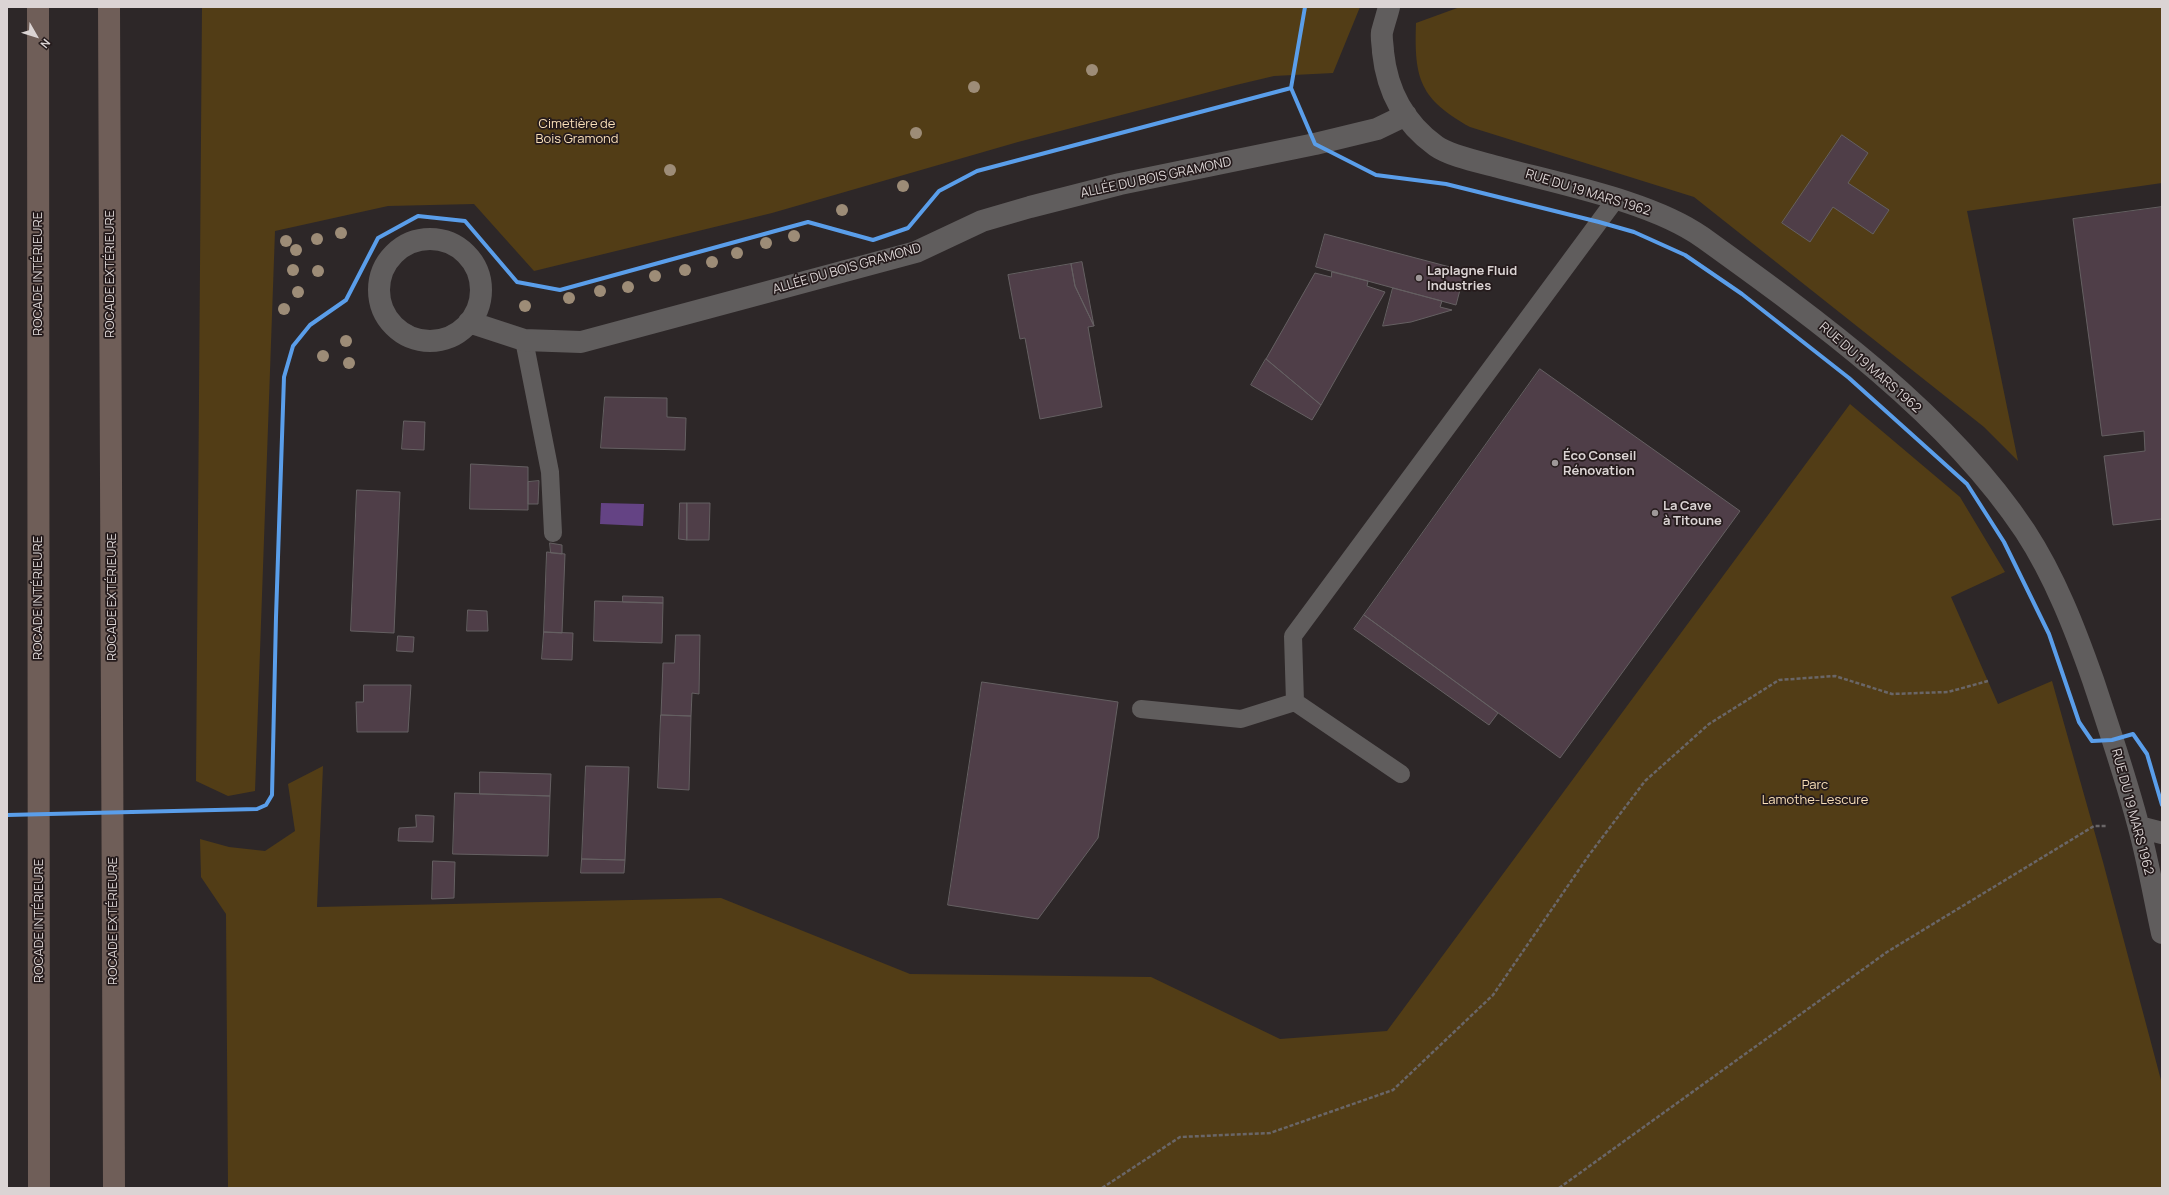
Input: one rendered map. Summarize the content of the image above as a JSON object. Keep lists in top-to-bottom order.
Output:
{
  "streets": {
    "highway": ["ROCADE INTÉRIEURE", "ROCADE EXTÉRIEURE"],
    "street": ["ALLÉE DU BOIS GRAMOND", "RUE DU 19 MARS 1962"]
  },
  "crossings": [
    ["ALLÉE DU BOIS GRAMOND", "RUE DU 19 MARS 1962"]
  ],
  "parks": ["Cimetière de Bois Gramond", "Parc Lamothe-Lescure"],
  "places": ["Laplagne Fluid Industries", "Éco Conseil Rénovation", "La Cave à Titoune"],
  "north": "bottom right"
}
